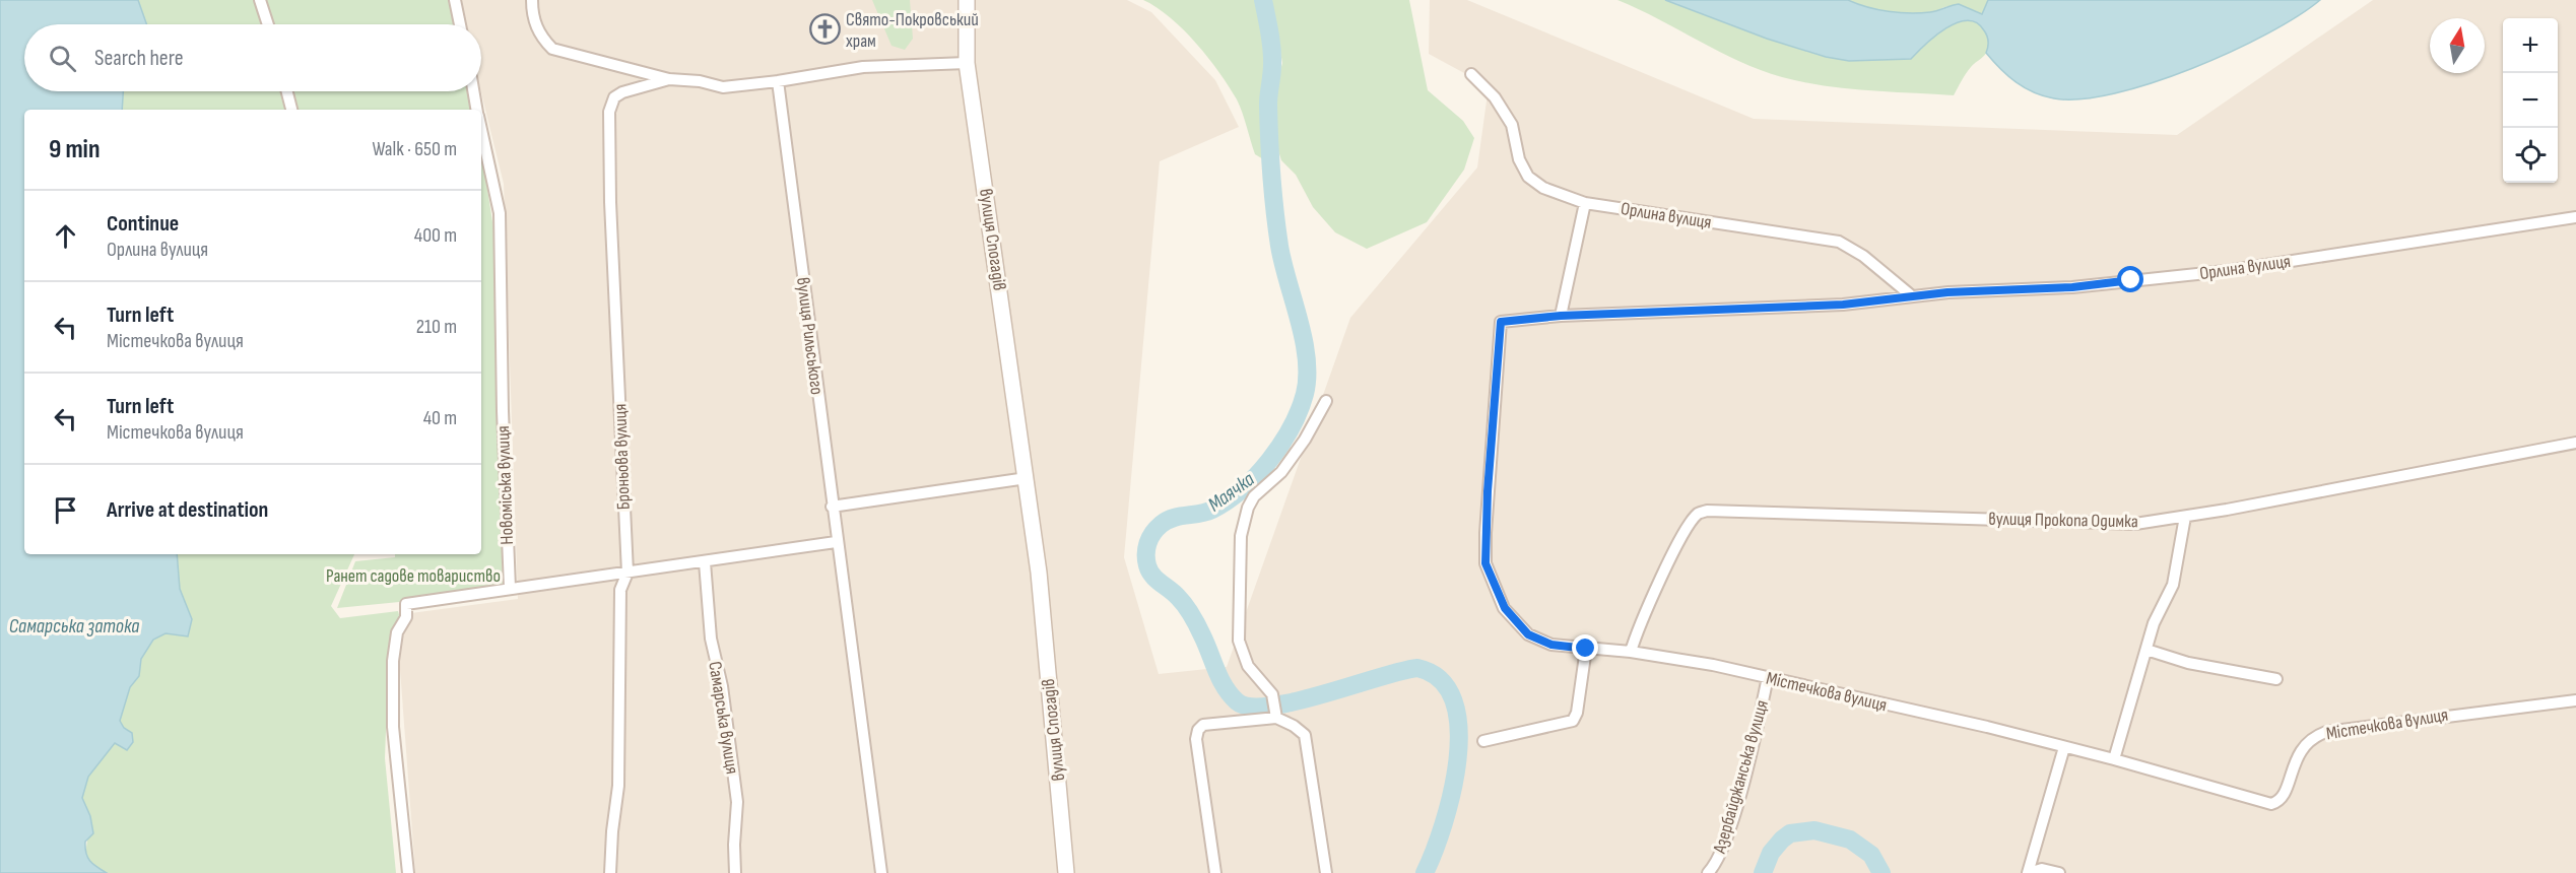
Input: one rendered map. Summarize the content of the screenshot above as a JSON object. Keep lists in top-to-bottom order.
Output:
{
  "streets": {
    "street": [
      "Орлина вулиця",
      "вулиця Спогадів",
      "вулиця Рильського",
      "Броньова вулиця",
      "Новоміська вулиця",
      "вулиця Прокопа Одимка",
      "Містечкова вулиця",
      "Самарська вулиця",
      "Азербайджанська вулиця"
    ]
  },
  "crossings": [
    ["Орлина вулиця", "Містечкова вулиця"],
    ["вулиця Прокопа Одимка", "Містечкова вулиця"],
    ["Містечкова вулиця", "Азербайджанська вулиця"]
  ],
  "water": ["Маячка", "Самарська затока"],
  "parks": ["Ранет садове товариство"],
  "places": {
    "church": ["Свято-Покровський храм"]
  },
  "north": "top",
  "page": {
    "map_buttons": ["+", "−"],
    "search": "Search here",
    "heading": ["9 min", "Walk · 650 m"],
    "list": [
      ["Continue", "Орлина вулиця", "400 m"],
      ["Turn left", "Містечкова вулиця", "210 m"],
      ["Turn left", "Містечкова вулиця", "40 m"],
      "Arrive at destination"
    ]
  }
}
